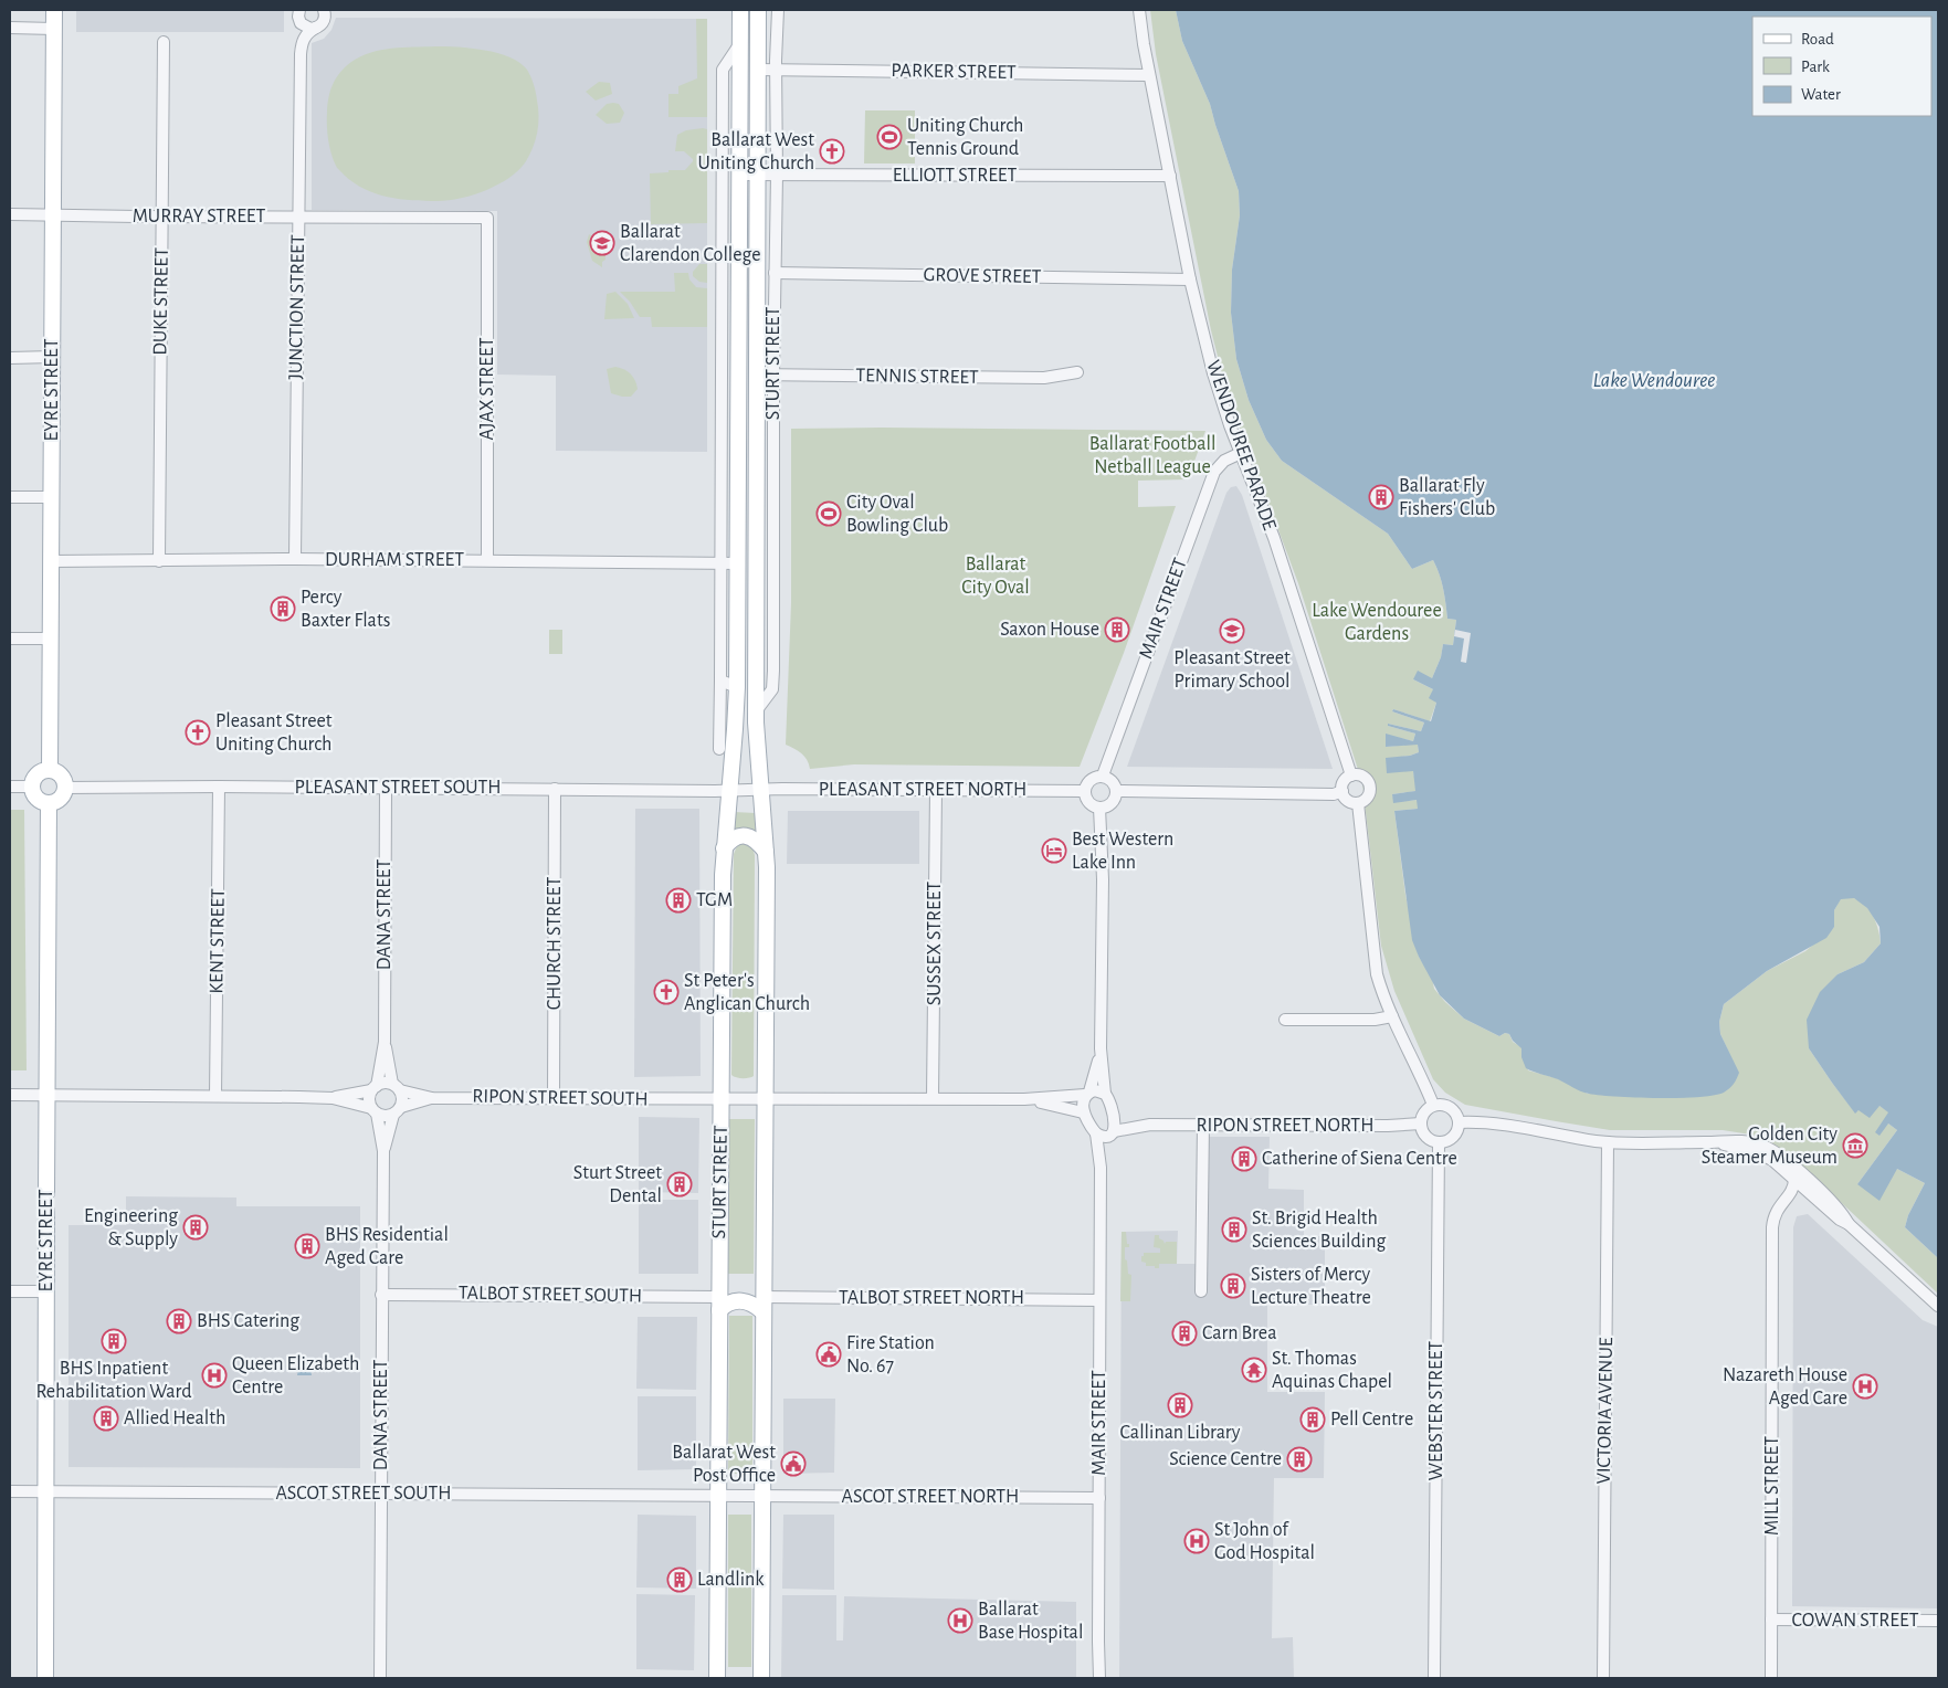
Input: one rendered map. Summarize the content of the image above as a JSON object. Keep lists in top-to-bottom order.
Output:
{
  "streets": {
    "main road": ["STURT STREET", "EYRE STREET"],
    "street": [
      "PARKER STREET",
      "ELLIOTT STREET",
      "MURRAY STREET",
      "GROVE STREET",
      "DUKE STREET",
      "JUNCTION STREET",
      "TENNIS STREET",
      "AJAX STREET",
      "WENDOUREE PARADE",
      "DURHAM STREET",
      "MAIR STREET",
      "PLEASANT STREET SOUTH",
      "PLEASANT STREET NORTH",
      "DANA STREET",
      "KENT STREET",
      "CHURCH STREET",
      "SUSSEX STREET",
      "RIPON STREET SOUTH",
      "RIPON STREET NORTH",
      "TALBOT STREET SOUTH",
      "TALBOT STREET NORTH",
      "WEBSTER STREET",
      "VICTORIA AVENUE",
      "MILL STREET",
      "ASCOT STREET SOUTH",
      "ASCOT STREET NORTH",
      "COWAN STREET"
    ]
  },
  "crossings": [
    ["PARKER STREET", "STURT STREET"],
    ["PARKER STREET", "WENDOUREE PARADE"],
    ["ELLIOTT STREET", "STURT STREET"],
    ["ELLIOTT STREET", "WENDOUREE PARADE"],
    ["MURRAY STREET", "DUKE STREET"],
    ["MURRAY STREET", "JUNCTION STREET"],
    ["MURRAY STREET", "AJAX STREET"],
    ["MURRAY STREET", "EYRE STREET"],
    ["GROVE STREET", "STURT STREET"],
    ["GROVE STREET", "WENDOUREE PARADE"],
    ["DUKE STREET", "DURHAM STREET"],
    ["JUNCTION STREET", "DURHAM STREET"],
    ["STURT STREET", "TENNIS STREET"],
    ["STURT STREET", "DURHAM STREET"],
    ["STURT STREET", "PLEASANT STREET SOUTH"],
    ["STURT STREET", "PLEASANT STREET NORTH"],
    ["STURT STREET", "RIPON STREET SOUTH"],
    ["STURT STREET", "TALBOT STREET SOUTH"],
    ["STURT STREET", "TALBOT STREET NORTH"],
    ["STURT STREET", "ASCOT STREET SOUTH"],
    ["STURT STREET", "ASCOT STREET NORTH"],
    ["AJAX STREET", "DURHAM STREET"],
    ["EYRE STREET", "DURHAM STREET"],
    ["EYRE STREET", "PLEASANT STREET SOUTH"],
    ["EYRE STREET", "ASCOT STREET SOUTH"],
    ["WENDOUREE PARADE", "MAIR STREET"],
    ["MAIR STREET", "PLEASANT STREET NORTH"],
    ["MAIR STREET", "RIPON STREET NORTH"],
    ["MAIR STREET", "TALBOT STREET NORTH"],
    ["MAIR STREET", "ASCOT STREET NORTH"],
    ["PLEASANT STREET SOUTH", "PLEASANT STREET NORTH"],
    ["PLEASANT STREET SOUTH", "DANA STREET"],
    ["PLEASANT STREET SOUTH", "KENT STREET"],
    ["PLEASANT STREET SOUTH", "CHURCH STREET"],
    ["PLEASANT STREET NORTH", "SUSSEX STREET"],
    ["DANA STREET", "RIPON STREET SOUTH"],
    ["DANA STREET", "TALBOT STREET SOUTH"],
    ["DANA STREET", "ASCOT STREET SOUTH"],
    ["CHURCH STREET", "RIPON STREET SOUTH"],
    ["RIPON STREET NORTH", "WEBSTER STREET"],
    ["MILL STREET", "COWAN STREET"],
    ["ASCOT STREET SOUTH", "ASCOT STREET NORTH"]
  ],
  "water": ["Lake Wendouree"],
  "parks": ["Ballarat Football Netball League", "Ballarat City Oval", "Lake Wendouree Gardens"],
  "places": {
    "sports": ["Uniting Church Tennis Ground", "City Oval Bowling Club"],
    "church": ["Ballarat West Uniting Church", "Pleasant Street Uniting Church", "St Peter's Anglican Church"],
    "school or university": ["Ballarat Clarendon College", "Pleasant Street Primary School"],
    "building": [
      "Ballarat Fly Fishers' Club",
      "Percy Baxter Flats",
      "Saxon House",
      "TGM",
      "Catherine of Siena Centre",
      "Sturt Street Dental",
      "Engineering & Supply",
      "St. Brigid Health Sciences Building",
      "BHS Residential Aged Care",
      "Sisters of Mercy Lecture Theatre",
      "BHS Catering",
      "Carn Brea",
      "BHS Inpatient Rehabilitation Ward",
      "Callinan Library",
      "Allied Health",
      "Pell Centre",
      "Science Centre",
      "Landlink"
    ],
    "hotel": ["Best Western Lake Inn"],
    "museum": ["Golden City Steamer Museum"],
    "public building": ["Fire Station No. 67", "Ballarat West Post Office"],
    "temple": ["St. Thomas Aquinas Chapel"],
    "hospital": [
      "Queen Elizabeth Centre",
      "Nazareth House Aged Care",
      "St John of God Hospital",
      "Ballarat Base Hospital"
    ]
  },
  "legend": ["Road", "Park", "Water"]
}
